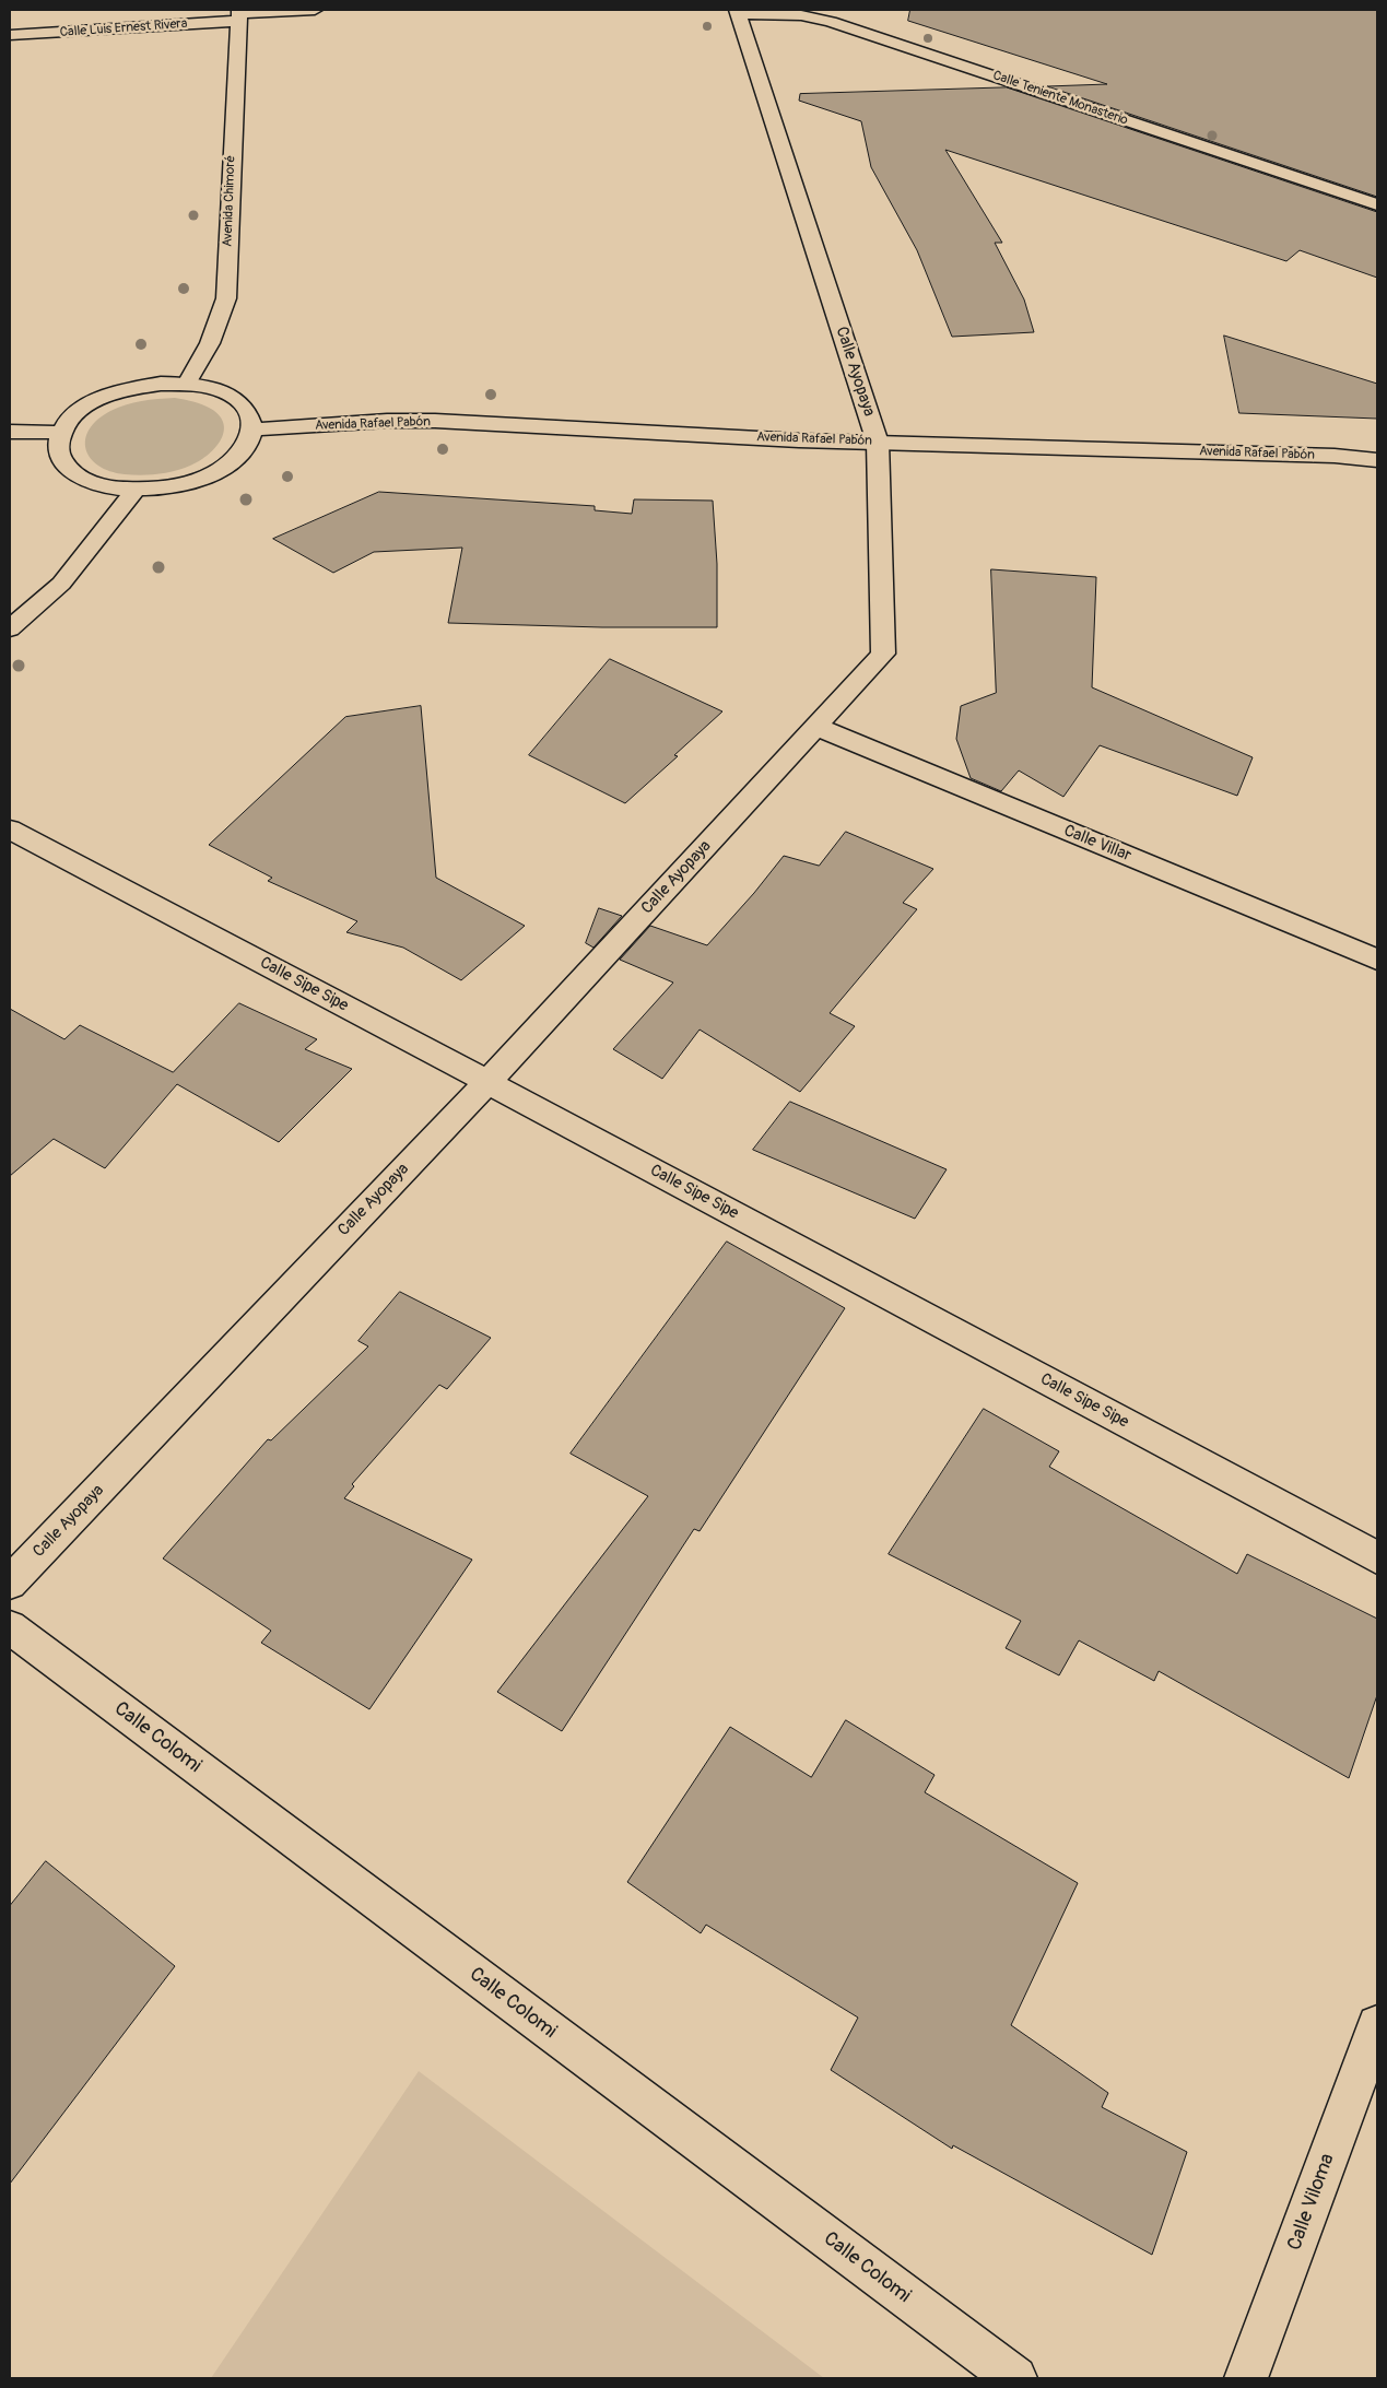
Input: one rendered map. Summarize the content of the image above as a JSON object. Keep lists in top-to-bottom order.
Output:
{
  "streets": {
    "main road": [
      "Calle Luis Ernest Rivera",
      "Calle Teniente Monasterio",
      "Avenida Chimoré",
      "Calle Ayopaya",
      "Avenida Rafael Pabón",
      "Calle Villar",
      "Calle Sipe Sipe",
      "Calle Colomi",
      "Calle Viloma"
    ]
  },
  "crossings": [
    ["Calle Luis Ernest Rivera", "Avenida Chimoré"],
    ["Calle Teniente Monasterio", "Calle Ayopaya"],
    ["Calle Ayopaya", "Avenida Rafael Pabón"],
    ["Calle Ayopaya", "Calle Villar"],
    ["Calle Ayopaya", "Calle Sipe Sipe"]
  ]
}
